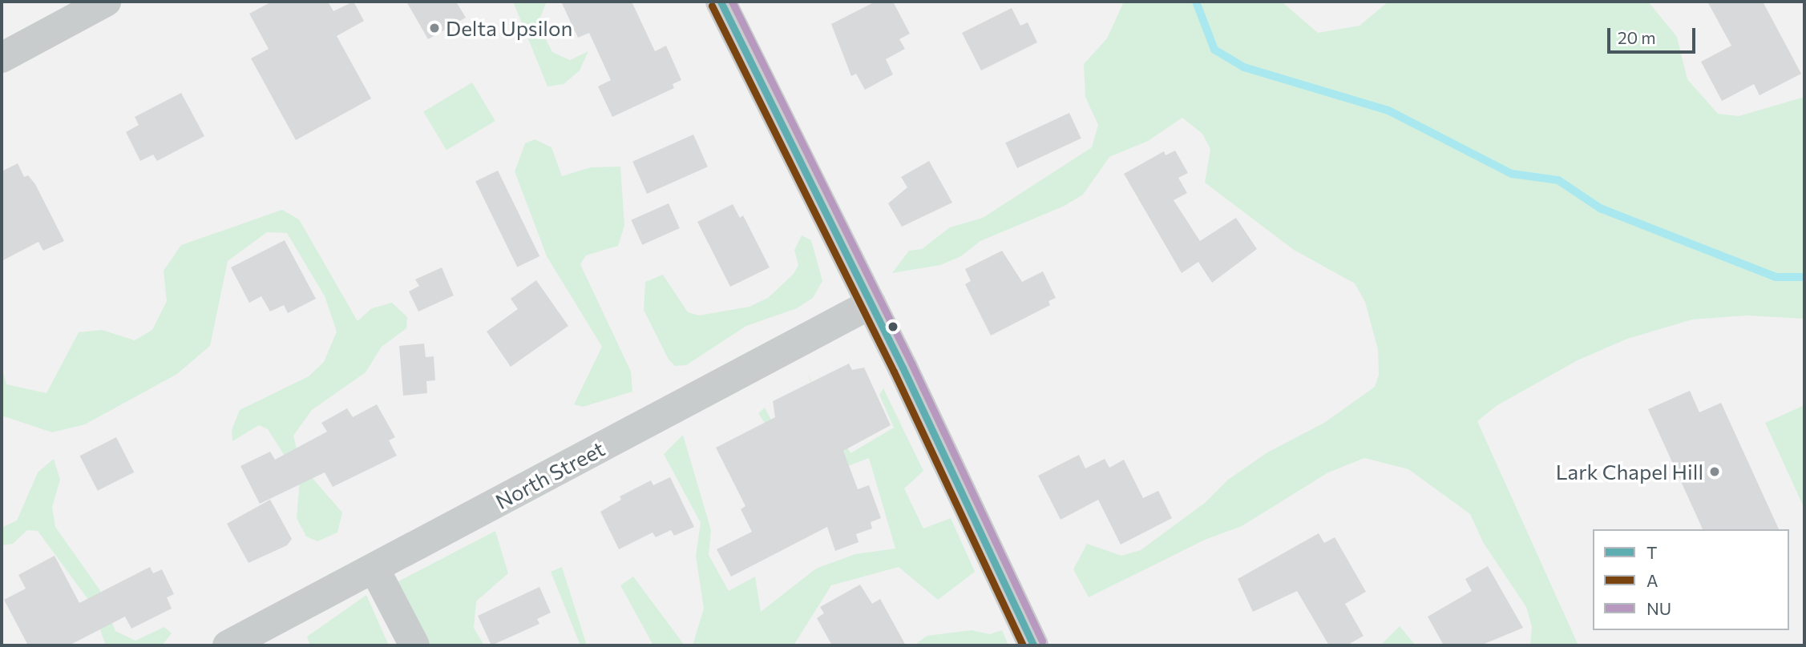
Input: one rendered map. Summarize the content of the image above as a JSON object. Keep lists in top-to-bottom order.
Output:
{
  "streets": {
    "street": ["North Street"]
  },
  "places": ["Delta Upsilon", "Lark Chapel Hill"],
  "lines": ["transit line T", "transit line NU", "transit line A"],
  "legend": ["T", "A", "NU"],
  "scale_bar": "20 m"
}
